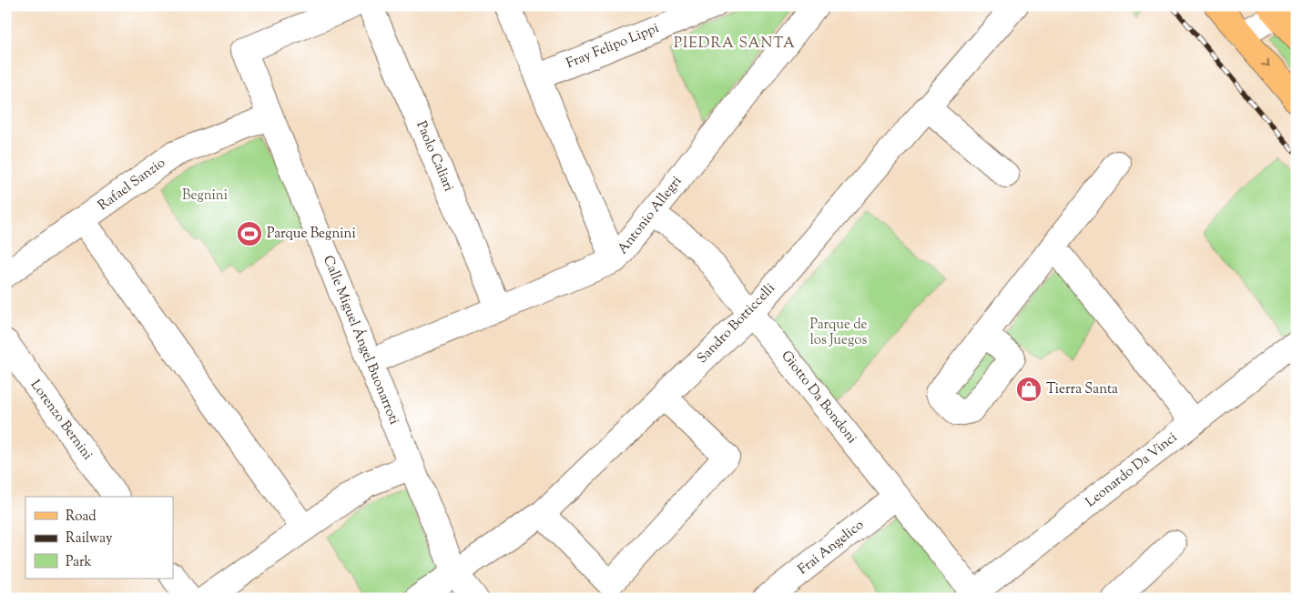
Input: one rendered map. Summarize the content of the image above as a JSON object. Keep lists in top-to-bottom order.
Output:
{
  "streets": {
    "street": [
      "Fray Felipo Lippi",
      "Paolo Caliari",
      "Rafael Sanzio",
      "Antonio Allegri",
      "Sandro Botticcelli",
      "Calle Miguel Ángel Buonarroti",
      "Giotto Da Bondoni",
      "Lorenzo Bernini",
      "Leonardo Da Vinci",
      "Frai Angelico"
    ]
  },
  "crossings": [
    ["Paolo Caliari", "Antonio Allegri"],
    ["Rafael Sanzio", "Calle Miguel Ángel Buonarroti"],
    ["Antonio Allegri", "Calle Miguel Ángel Buonarroti"],
    ["Antonio Allegri", "Giotto Da Bondoni"],
    ["Sandro Botticcelli", "Calle Miguel Ángel Buonarroti"],
    ["Sandro Botticcelli", "Giotto Da Bondoni"],
    ["Giotto Da Bondoni", "Leonardo Da Vinci"],
    ["Giotto Da Bondoni", "Frai Angelico"]
  ],
  "districts": ["PIEDRA SANTA"],
  "parks": ["Begnini", "Parque de los Juegos"],
  "places": {
    "sports": ["Parque Begnini"],
    "shop": ["Tierra Santa"]
  },
  "legend": ["Road", "Railway", "Park"]
}
